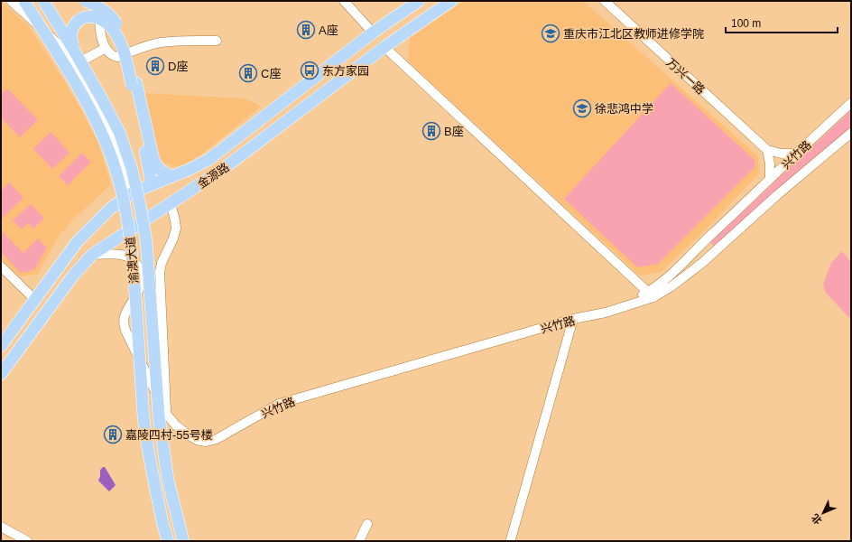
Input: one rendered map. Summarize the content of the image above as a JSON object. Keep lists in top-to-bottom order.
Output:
{
  "streets": {
    "main road": ["金源路", "渝澳大道"],
    "street": ["万兴一路", "兴竹路"]
  },
  "crossings": [
    ["兴竹路", "金源路"]
  ],
  "places": {
    "building": [
      "A座",
      "D座",
      "C座",
      "B座",
      "嘉陵四村-55号楼"
    ],
    "school or university": ["重庆市江北区教师进修学院", "徐悲鸿中学"],
    "bus stop": ["东方家园"]
  },
  "scale_bar": "100 m",
  "north": "bottom left"
}
